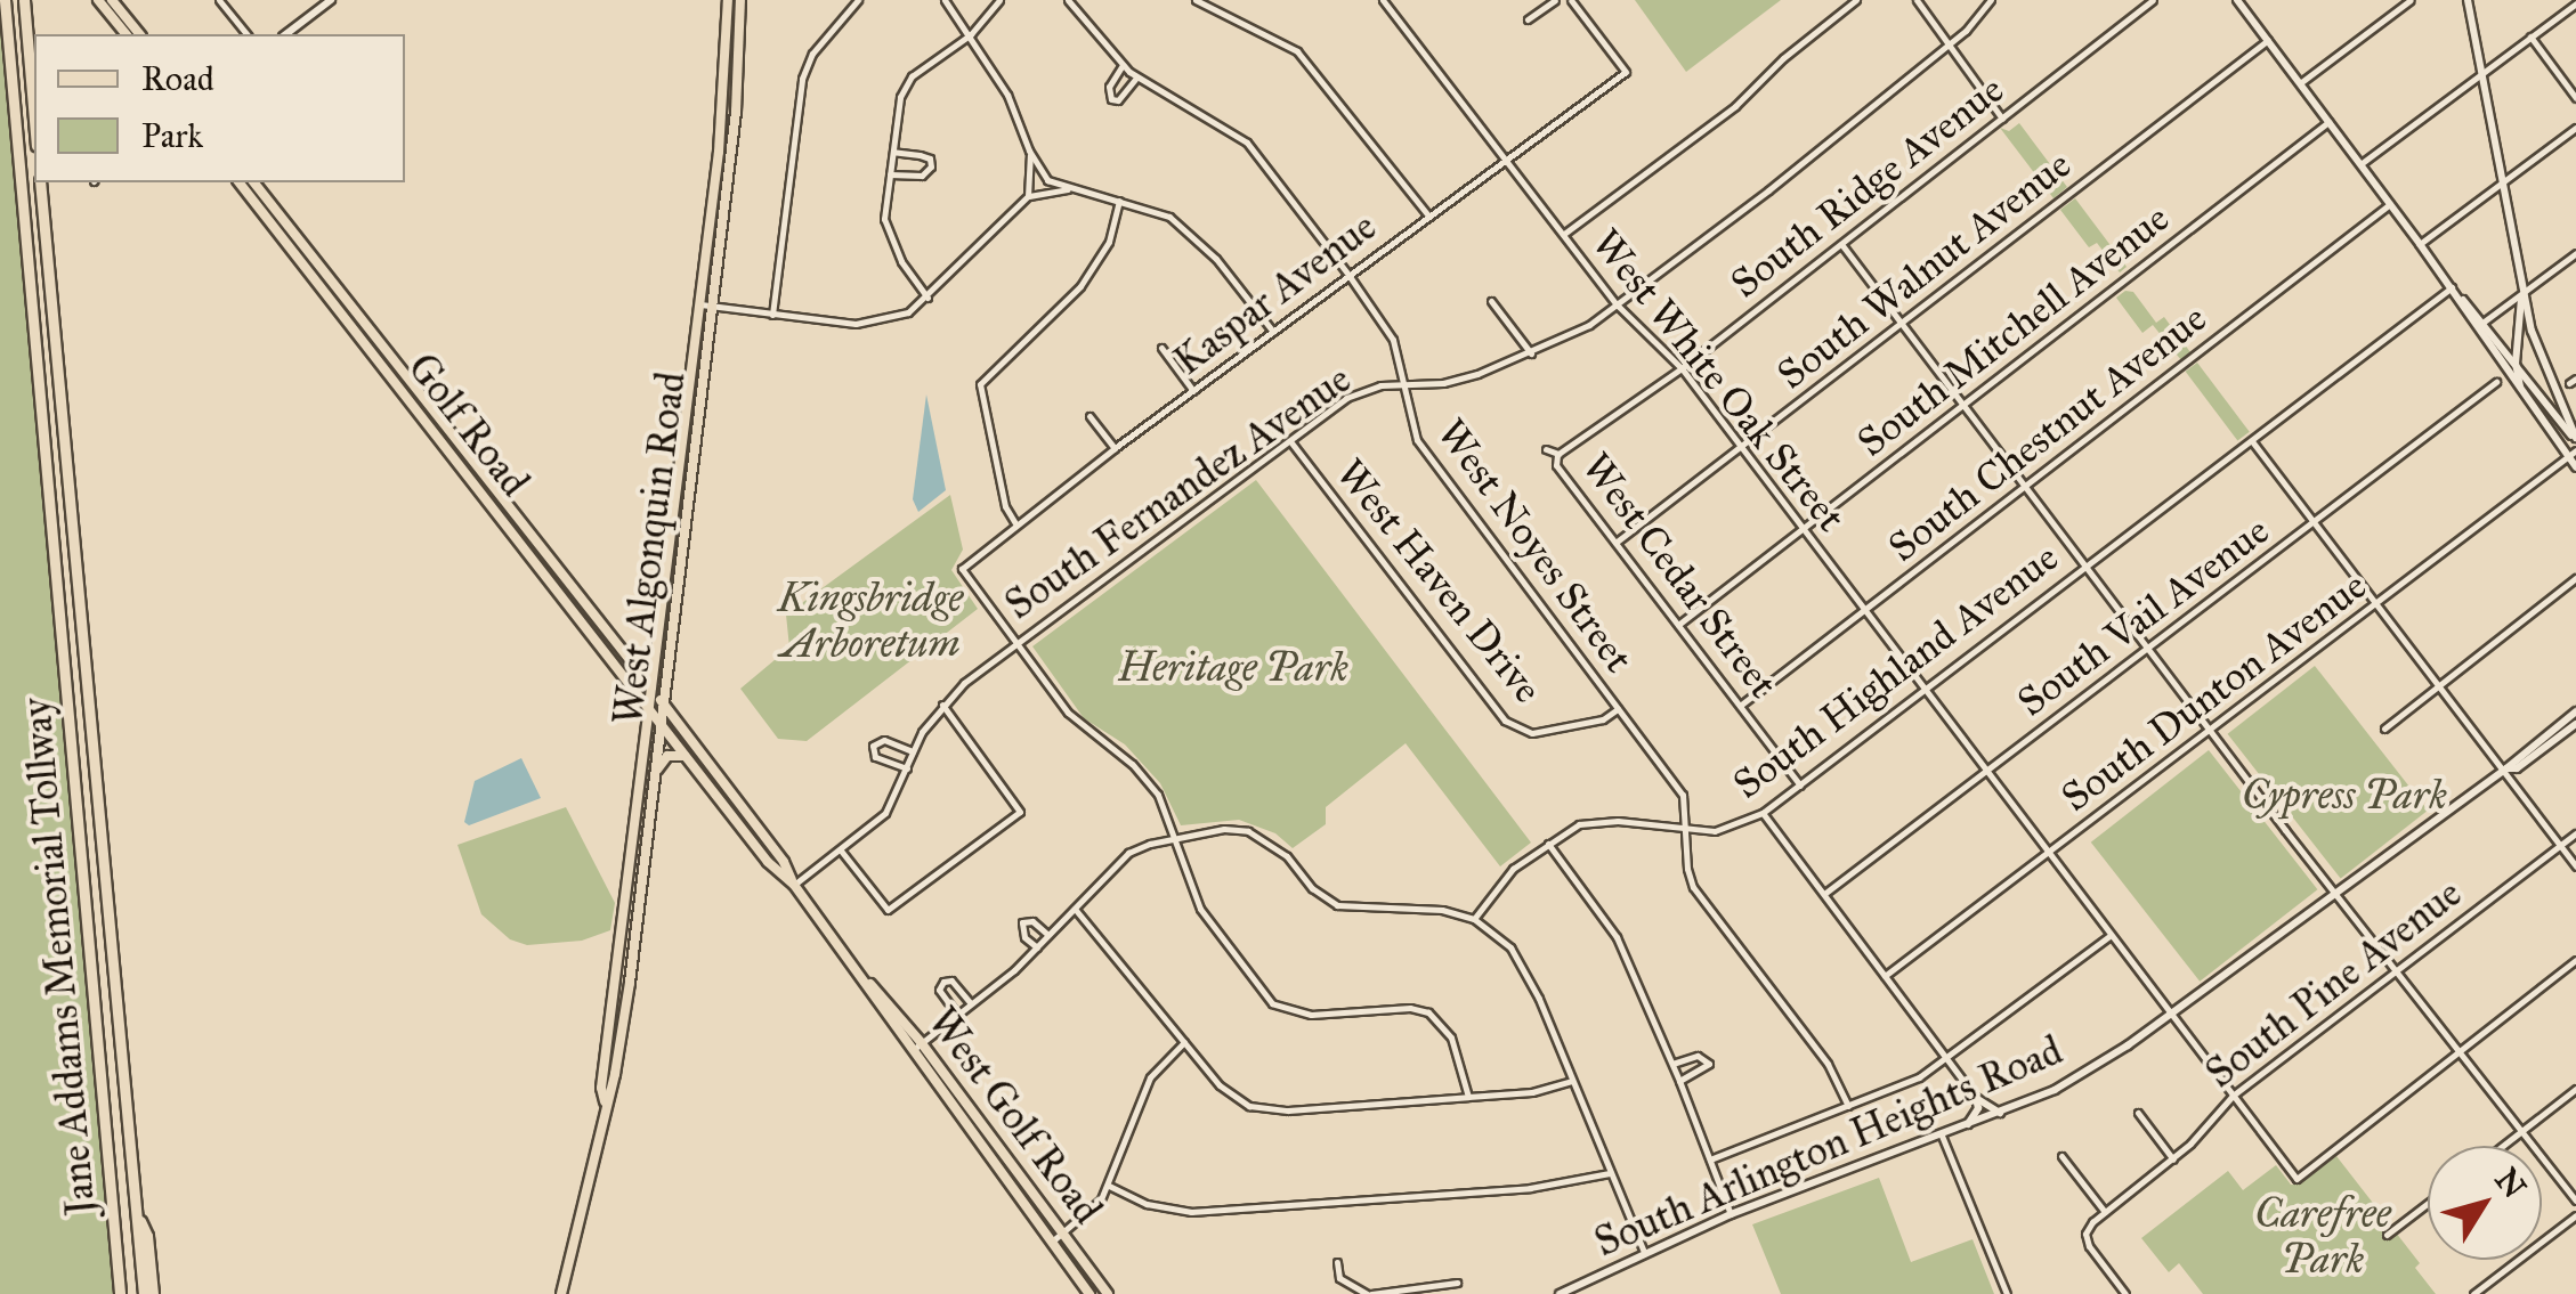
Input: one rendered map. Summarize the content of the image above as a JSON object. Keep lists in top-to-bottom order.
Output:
{
  "streets": {
    "highway": ["Jane Addams Memorial Tollway"],
    "main road": [
      "Golf Road",
      "West Algonquin Road",
      "West Golf Road",
      "South Arlington Heights Road"
    ],
    "street": [
      "South Ridge Avenue",
      "South Walnut Avenue",
      "Kaspar Avenue",
      "South Mitchell Avenue",
      "West White Oak Street",
      "South Chestnut Avenue",
      "South Fernandez Avenue",
      "West Noyes Street",
      "West Cedar Street",
      "West Haven Drive",
      "South Vail Avenue",
      "South Highland Avenue",
      "South Dunton Avenue",
      "South Pine Avenue"
    ]
  },
  "crossings": [
    ["South Ridge Avenue", "West White Oak Street"],
    ["South Ridge Avenue", "West Cedar Street"],
    ["South Walnut Avenue", "West White Oak Street"],
    ["South Walnut Avenue", "West Cedar Street"],
    ["Kaspar Avenue", "West White Oak Street"],
    ["Kaspar Avenue", "South Fernandez Avenue"],
    ["Kaspar Avenue", "West Noyes Street"],
    ["South Mitchell Avenue", "West White Oak Street"],
    ["South Mitchell Avenue", "West Cedar Street"],
    ["West White Oak Street", "South Chestnut Avenue"],
    ["West White Oak Street", "South Fernandez Avenue"],
    ["West White Oak Street", "South Vail Avenue"],
    ["West White Oak Street", "South Highland Avenue"],
    ["West White Oak Street", "South Dunton Avenue"],
    ["West White Oak Street", "South Pine Avenue"],
    ["West White Oak Street", "South Arlington Heights Road"],
    ["Golf Road", "West Algonquin Road"],
    ["Golf Road", "West Golf Road"],
    ["South Chestnut Avenue", "West Cedar Street"],
    ["South Fernandez Avenue", "West Noyes Street"],
    ["South Fernandez Avenue", "West Haven Drive"],
    ["South Fernandez Avenue", "West Golf Road"],
    ["West Noyes Street", "West Haven Drive"],
    ["West Noyes Street", "South Highland Avenue"],
    ["West Algonquin Road", "West Golf Road"],
    ["West Cedar Street", "South Highland Avenue"]
  ],
  "parks": [
    "Kingsbridge Arboretum",
    "Heritage Park",
    "Cypress Park",
    "Carefree Park"
  ],
  "legend": ["Road", "Park"],
  "north": "top right"
}
